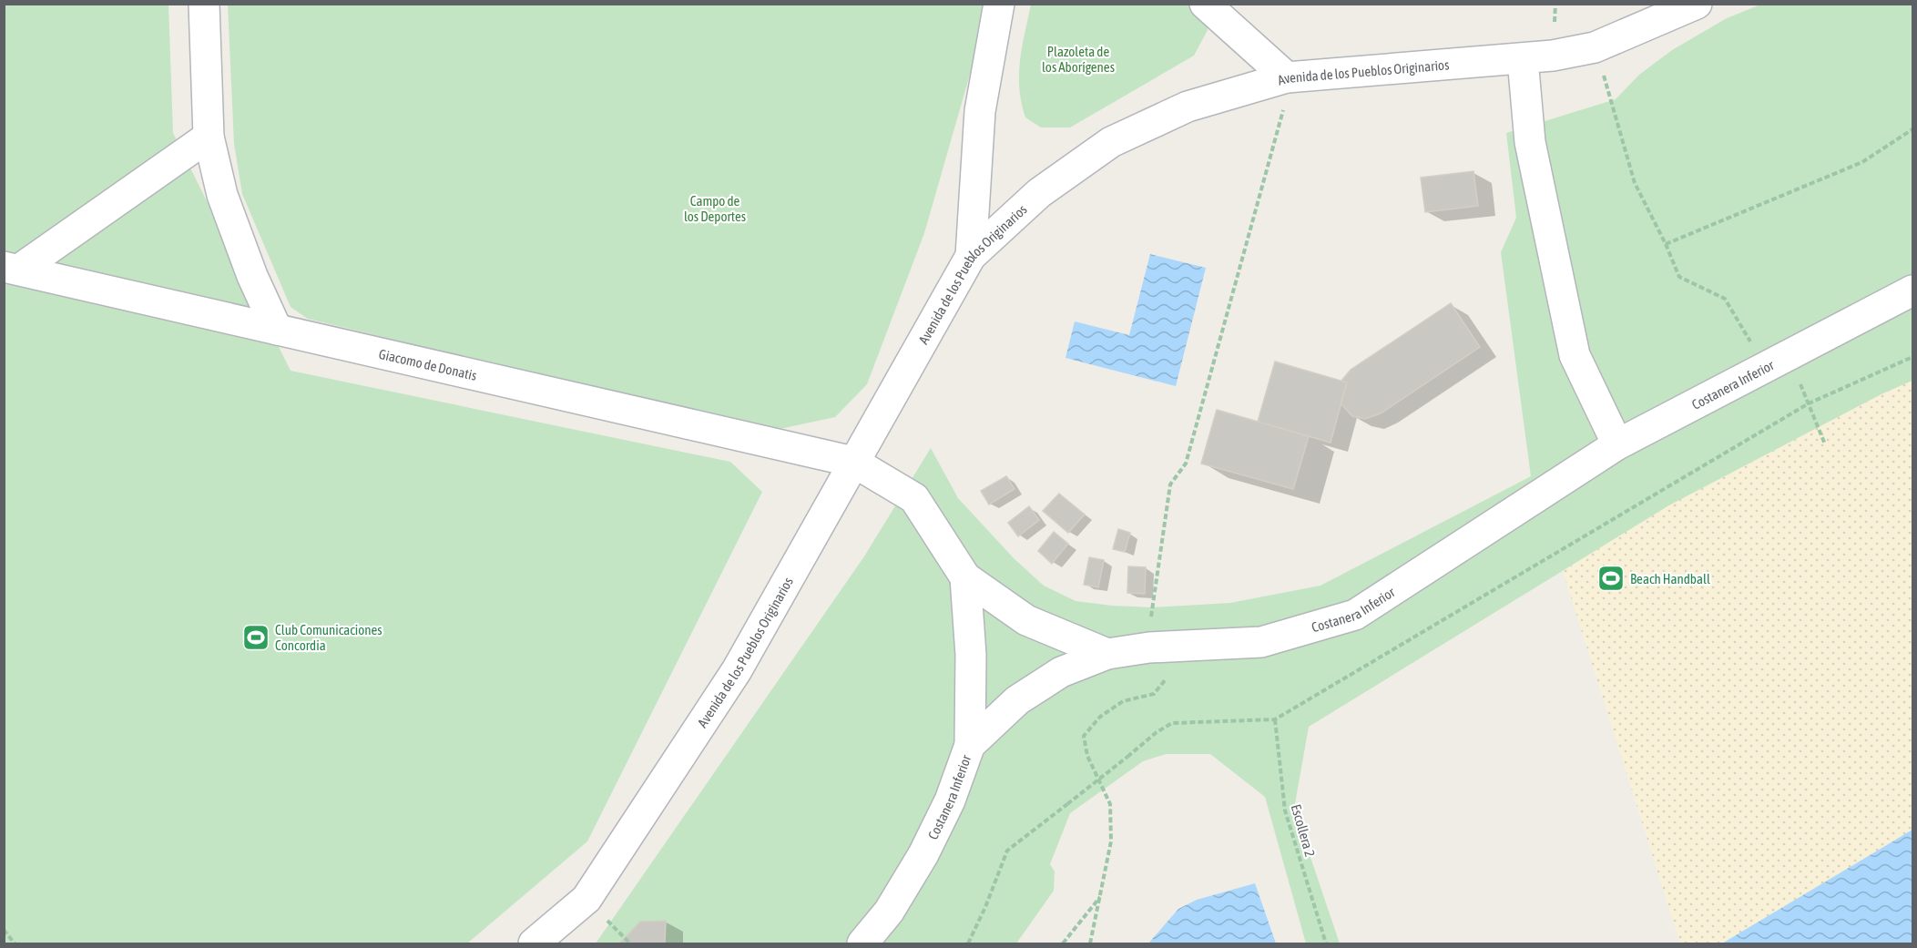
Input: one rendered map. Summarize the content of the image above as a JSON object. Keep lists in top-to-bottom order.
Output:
{
  "streets": {
    "street": ["Avenida de los Pueblos Originarios", "Giacomo de Donatis", "Costanera Inferior"],
    "path": ["Escollera 2"]
  },
  "crossings": [
    ["Avenida de los Pueblos Originarios", "Giacomo de Donatis"]
  ],
  "parks": ["Plazoleta de los Aborígenes", "Campo de los Deportes"],
  "places": {
    "sports": ["Beach Handball", "Club Comunicaciones Concordia"]
  }
}
